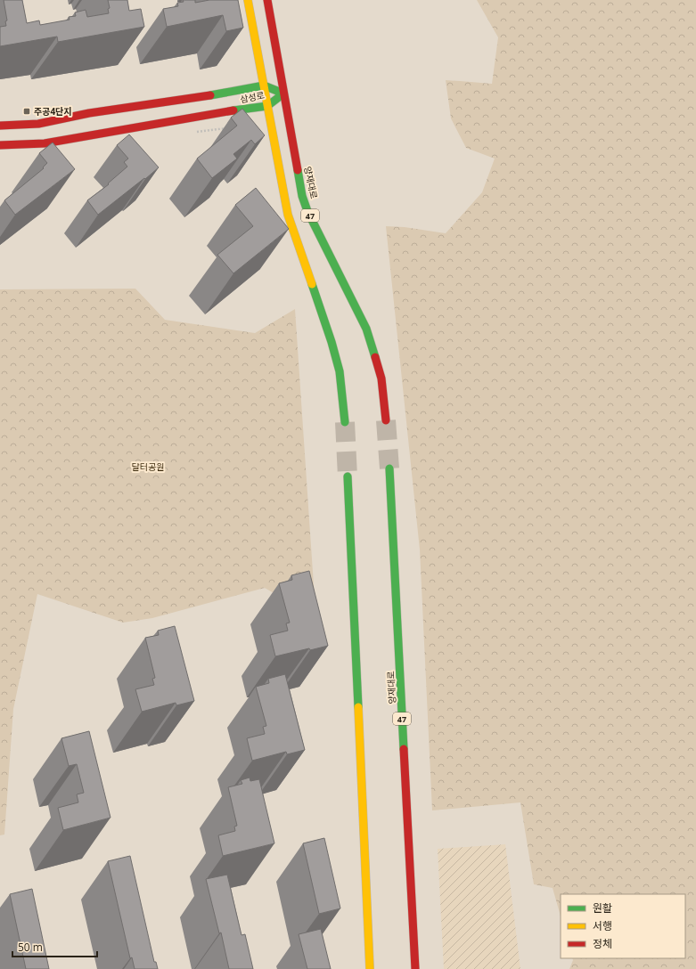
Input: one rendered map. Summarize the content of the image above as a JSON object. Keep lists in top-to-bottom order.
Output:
{
  "streets": {
    "main road": ["삼성로", "양재대로", "47"]
  },
  "crossings": [
    ["삼성로", "양재대로"],
    ["삼성로", "47"]
  ],
  "parks": ["달터공원"],
  "places": {
    "transit": ["주공4단지"]
  },
  "legend": ["원활", "서행", "정체"],
  "scale_bar": "50 m"
}
